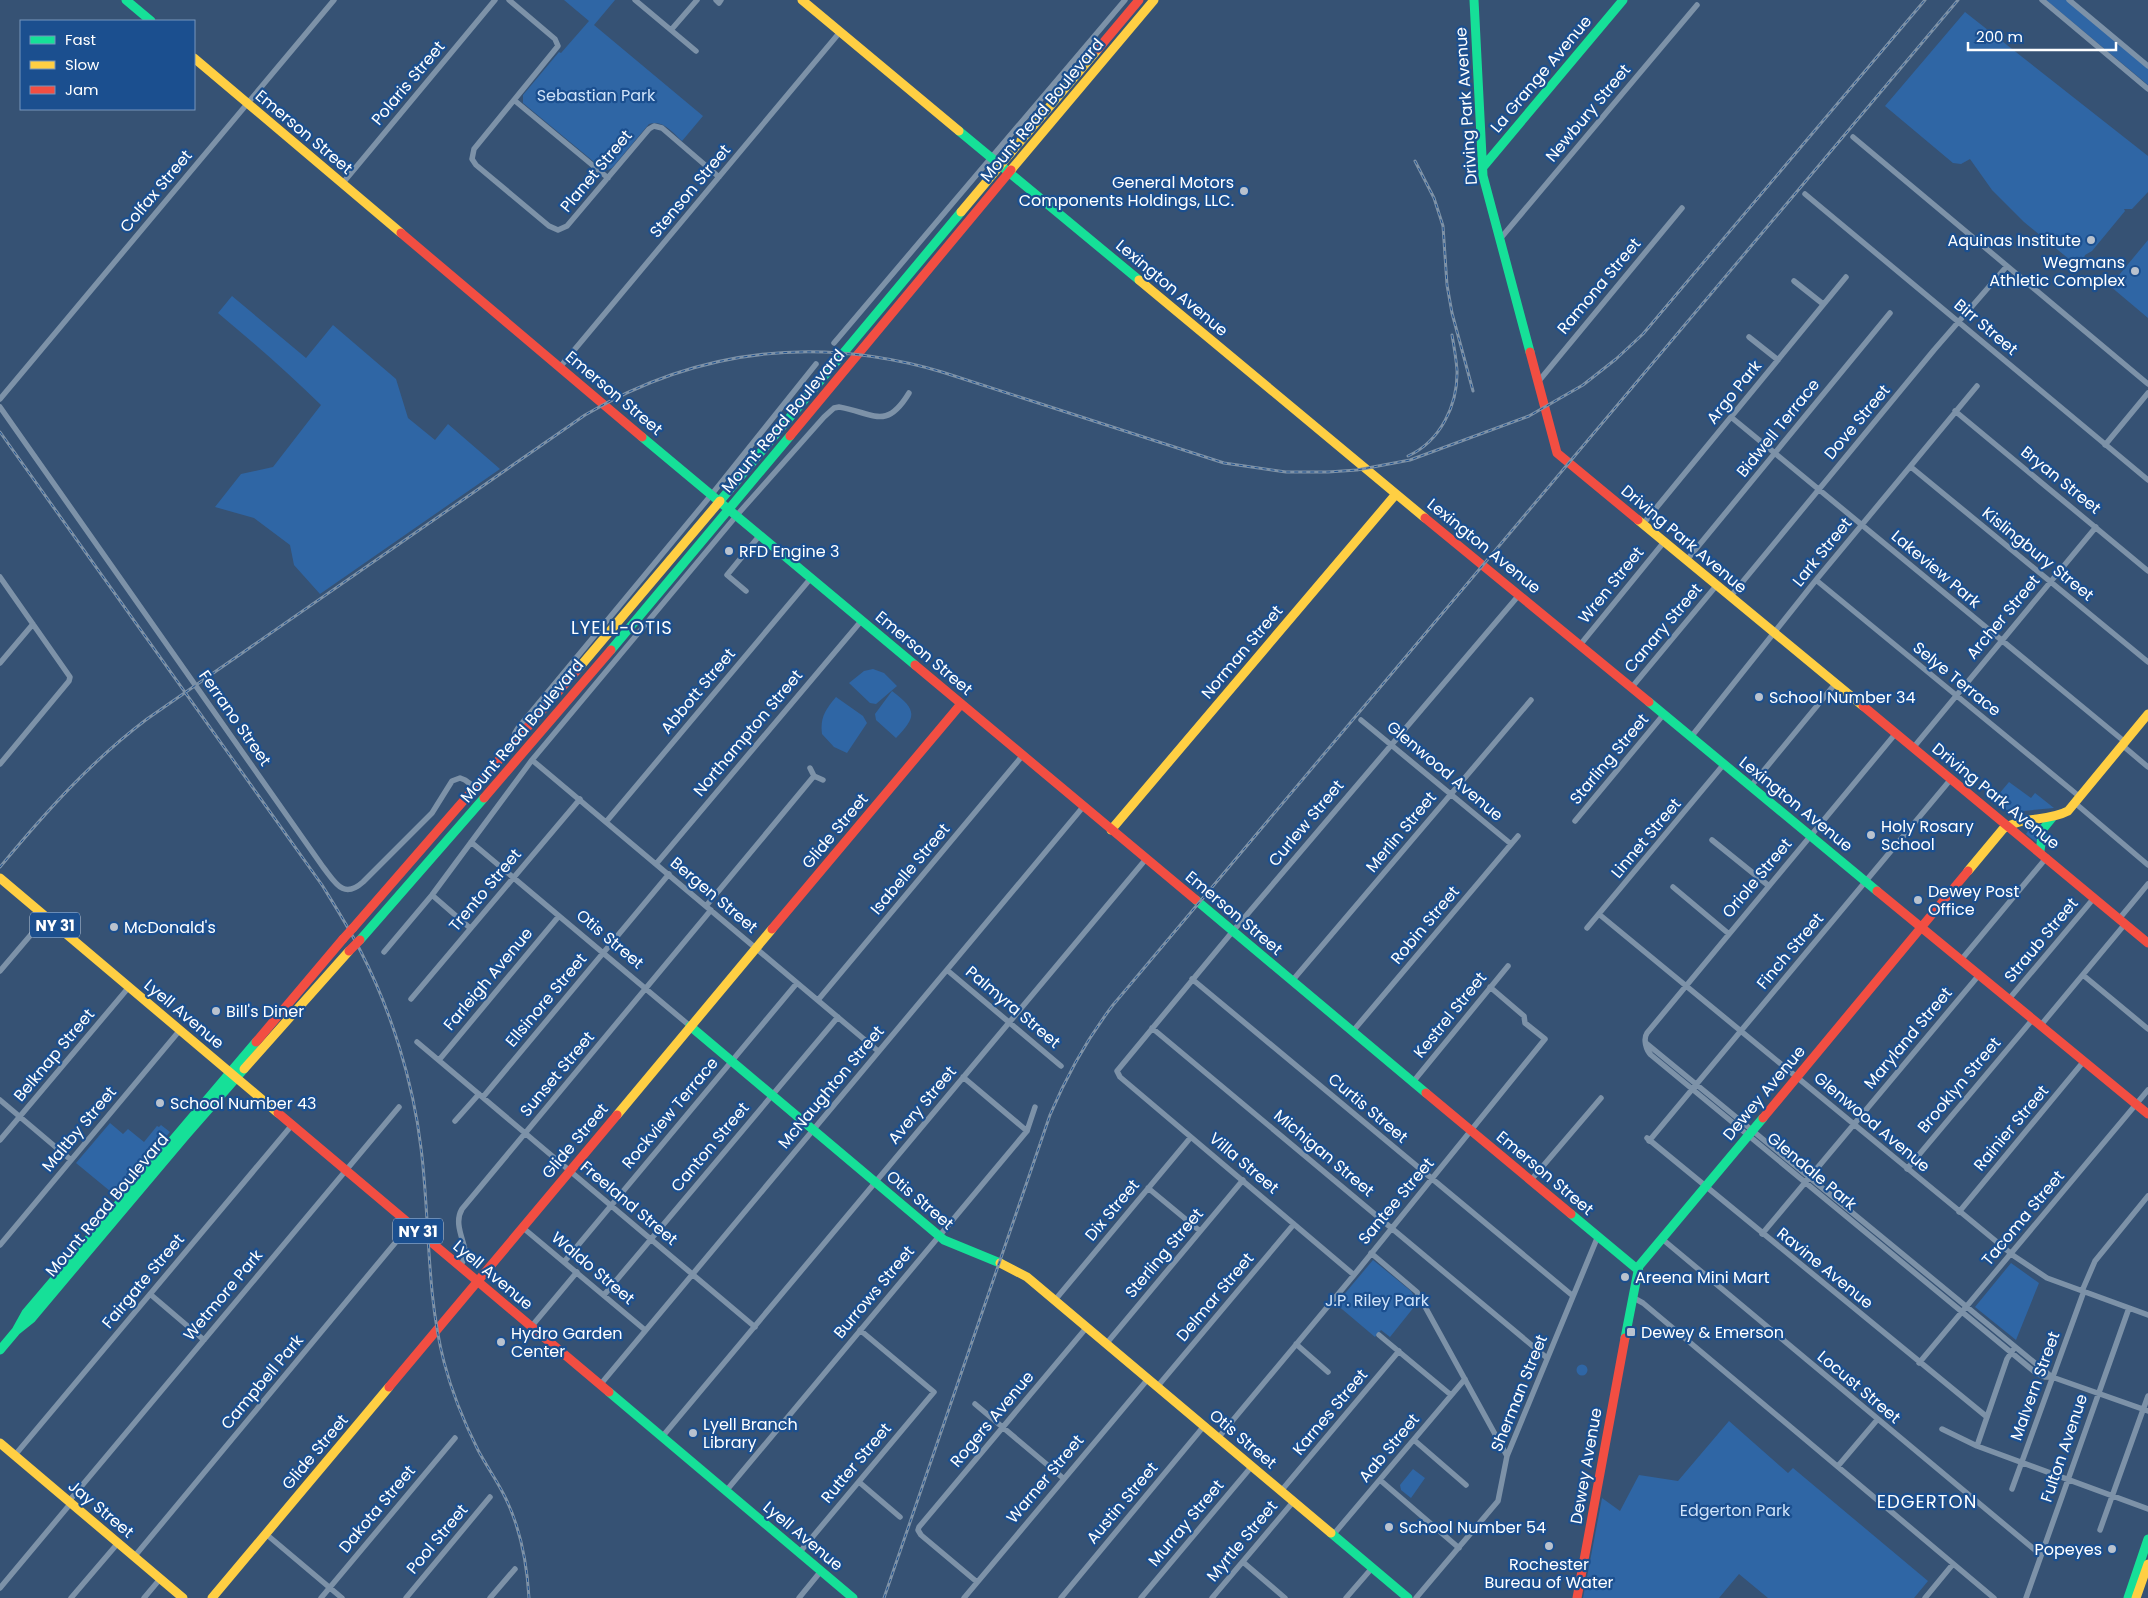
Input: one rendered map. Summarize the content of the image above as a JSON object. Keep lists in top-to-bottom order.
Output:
{
  "streets": {
    "street": [
      "La Grange Avenue",
      "Polaris Street",
      "Driving Park Avenue",
      "Mount Read Boulevard",
      "Newbury Street",
      "Emerson Street",
      "Planet Street",
      "Colfax Street",
      "Stenson Street",
      "Ramona Street",
      "Lexington Avenue",
      "Birr Street",
      "Argo Park",
      "Dove Street",
      "Bidwell Terrace",
      "Bryan Street",
      "Lark Street",
      "Kislingbury Street",
      "Lakeview Park",
      "Wren Street",
      "Archer Street",
      "Canary Street",
      "Norman Street",
      "Selye Terrace",
      "Abbott Street",
      "Ferrano Street",
      "Northampton Street",
      "Starling Street",
      "Glenwood Avenue",
      "Curlew Street",
      "Glide Street",
      "Merlin Street",
      "Linnet Street",
      "Isabelle Street",
      "Oriole Street",
      "Trento Street",
      "Bergen Street",
      "NY 31",
      "Robin Street",
      "Otis Street",
      "Straub Street",
      "Finch Street",
      "Farleigh Avenue",
      "Ellsinore Street",
      "Palmyra Street",
      "Lyell Avenue",
      "Kestrel Street",
      "Maryland Street",
      "Belknap Street",
      "Sunset Street",
      "Brooklyn Street",
      "McNaughton Street",
      "Dewey Avenue",
      "Avery Street",
      "Curtis Street",
      "Rockview Terrace",
      "Rainier Street",
      "Maltby Street",
      "Canton Street",
      "Michigan Street",
      "Villa Street",
      "Glendale Park",
      "Santee Street",
      "Freeland Street",
      "Dix Street",
      "Tacoma Street",
      "Sterling Street",
      "Waldo Street",
      "Ravine Avenue",
      "Fairgate Street",
      "Burrows Street",
      "Wetmore Park",
      "Delmar Street",
      "Campbell Park",
      "Malvern Street",
      "Locust Street",
      "Sherman Street",
      "Karnes Street",
      "Rogers Avenue",
      "Aab Street",
      "Fulton Avenue",
      "Rutter Street",
      "Warner Street",
      "Austin Street",
      "Jay Street",
      "Dakota Street",
      "Murray Street",
      "Pool Street",
      "Myrtle Street"
    ]
  },
  "crossings": [
    ["La Grange Avenue", "Driving Park Avenue"],
    ["Polaris Street", "Emerson Street"],
    ["Driving Park Avenue", "Newbury Street"],
    ["Driving Park Avenue", "Ramona Street"],
    ["Driving Park Avenue", "Argo Park"],
    ["Driving Park Avenue", "Dove Street"],
    ["Driving Park Avenue", "Bidwell Terrace"],
    ["Driving Park Avenue", "Lark Street"],
    ["Driving Park Avenue", "Wren Street"],
    ["Driving Park Avenue", "Archer Street"],
    ["Driving Park Avenue", "Canary Street"],
    ["Driving Park Avenue", "Oriole Street"],
    ["Driving Park Avenue", "Straub Street"],
    ["Driving Park Avenue", "Finch Street"],
    ["Driving Park Avenue", "Dewey Avenue"],
    ["Mount Read Boulevard", "Emerson Street"],
    ["Mount Read Boulevard", "Lexington Avenue"],
    ["Mount Read Boulevard", "Ferrano Street"],
    ["Mount Read Boulevard", "Bergen Street"],
    ["Mount Read Boulevard", "Otis Street"],
    ["Mount Read Boulevard", "Lyell Avenue"],
    ["Emerson Street", "Colfax Street"],
    ["Emerson Street", "Stenson Street"],
    ["Emerson Street", "Norman Street"],
    ["Emerson Street", "Abbott Street"],
    ["Emerson Street", "Northampton Street"],
    ["Emerson Street", "Curlew Street"],
    ["Emerson Street", "Glide Street"],
    ["Emerson Street", "Merlin Street"],
    ["Emerson Street", "Isabelle Street"],
    ["Emerson Street", "Robin Street"],
    ["Emerson Street", "Kestrel Street"],
    ["Emerson Street", "McNaughton Street"],
    ["Emerson Street", "Dewey Avenue"],
    ["Emerson Street", "Avery Street"],
    ["Emerson Street", "Santee Street"],
    ["Emerson Street", "Sherman Street"],
    ["Planet Street", "Stenson Street"],
    ["Stenson Street", "Lexington Avenue"],
    ["Lexington Avenue", "Lark Street"],
    ["Lexington Avenue", "Wren Street"],
    ["Lexington Avenue", "Canary Street"],
    ["Lexington Avenue", "Norman Street"],
    ["Lexington Avenue", "Starling Street"],
    ["Lexington Avenue", "Curlew Street"],
    ["Lexington Avenue", "Linnet Street"],
    ["Lexington Avenue", "Oriole Street"],
    ["Lexington Avenue", "Straub Street"],
    ["Lexington Avenue", "Finch Street"],
    ["Lexington Avenue", "Maryland Street"],
    ["Lexington Avenue", "Brooklyn Street"],
    ["Lexington Avenue", "Dewey Avenue"],
    ["Lexington Avenue", "Rainier Street"],
    ["Lexington Avenue", "Tacoma Street"],
    ["Birr Street", "Dove Street"],
    ["Argo Park", "Lakeview Park"],
    ["Dove Street", "Lakeview Park"],
    ["Bidwell Terrace", "Lakeview Park"],
    ["Bryan Street", "Lark Street"],
    ["Bryan Street", "Archer Street"],
    ["Lark Street", "Kislingbury Street"],
    ["Lark Street", "Lakeview Park"],
    ["Lark Street", "Selye Terrace"],
    ["Kislingbury Street", "Archer Street"],
    ["Lakeview Park", "Archer Street"],
    ["Archer Street", "Selye Terrace"],
    ["Abbott Street", "Bergen Street"],
    ["Northampton Street", "Bergen Street"],
    ["Glenwood Avenue", "Curlew Street"],
    ["Glenwood Avenue", "Merlin Street"],
    ["Glenwood Avenue", "Linnet Street"],
    ["Glenwood Avenue", "Oriole Street"],
    ["Glenwood Avenue", "Robin Street"],
    ["Glenwood Avenue", "Finch Street"],
    ["Glenwood Avenue", "Maryland Street"],
    ["Glenwood Avenue", "Brooklyn Street"],
    ["Glenwood Avenue", "Dewey Avenue"],
    ["Glenwood Avenue", "Rainier Street"],
    ["Glenwood Avenue", "Tacoma Street"],
    ["Glenwood Avenue", "Malvern Street"],
    ["Glenwood Avenue", "Fulton Avenue"],
    ["Curlew Street", "Curtis Street"],
    ["Curlew Street", "Michigan Street"],
    ["Curlew Street", "Villa Street"],
    ["Glide Street", "Bergen Street"],
    ["Glide Street", "Otis Street"],
    ["Glide Street", "Lyell Avenue"],
    ["Glide Street", "Freeland Street"],
    ["Glide Street", "Waldo Street"],
    ["Isabelle Street", "Bergen Street"],
    ["Oriole Street", "Glendale Park"],
    ["Trento Street", "Bergen Street"],
    ["Trento Street", "Otis Street"],
    ["Bergen Street", "Ellsinore Street"],
    ["Bergen Street", "Sunset Street"],
    ["Bergen Street", "McNaughton Street"],
    ["Bergen Street", "Rockview Terrace"],
    ["Bergen Street", "Canton Street"],
    ["Otis Street", "Farleigh Avenue"],
    ["Otis Street", "Ellsinore Street"],
    ["Otis Street", "Sunset Street"],
    ["Otis Street", "McNaughton Street"],
    ["Otis Street", "Avery Street"],
    ["Otis Street", "Rockview Terrace"],
    ["Otis Street", "Canton Street"],
    ["Otis Street", "Santee Street"],
    ["Otis Street", "Dix Street"],
    ["Otis Street", "Sterling Street"],
    ["Otis Street", "Burrows Street"],
    ["Otis Street", "Delmar Street"],
    ["Otis Street", "Karnes Street"],
    ["Otis Street", "Rogers Avenue"],
    ["Otis Street", "Aab Street"],
    ["Otis Street", "Warner Street"],
    ["Otis Street", "Austin Street"],
    ["Otis Street", "Murray Street"],
    ["Otis Street", "Myrtle Street"],
    ["Finch Street", "Glendale Park"],
    ["Finch Street", "Ravine Avenue"],
    ["Farleigh Avenue", "Freeland Street"],
    ["Ellsinore Street", "Freeland Street"],
    ["Palmyra Street", "McNaughton Street"],
    ["Palmyra Street", "Avery Street"],
    ["Lyell Avenue", "Belknap Street"],
    ["Lyell Avenue", "Sunset Street"],
    ["Lyell Avenue", "McNaughton Street"],
    ["Lyell Avenue", "Avery Street"],
    ["Lyell Avenue", "Maltby Street"],
    ["Lyell Avenue", "Fairgate Street"],
    ["Lyell Avenue", "Burrows Street"],
    ["Lyell Avenue", "Wetmore Park"],
    ["Lyell Avenue", "Campbell Park"],
    ["Lyell Avenue", "Rutter Street"],
    ["Kestrel Street", "Santee Street"],
    ["Maryland Street", "Glendale Park"],
    ["Maryland Street", "Ravine Avenue"],
    ["Sunset Street", "Freeland Street"],
    ["McNaughton Street", "Freeland Street"],
    ["McNaughton Street", "Waldo Street"],
    ["Dewey Avenue", "Glendale Park"],
    ["Dewey Avenue", "Ravine Avenue"],
    ["Dewey Avenue", "Locust Street"],
    ["Avery Street", "Freeland Street"],
    ["Curtis Street", "Santee Street"],
    ["Curtis Street", "Sherman Street"],
    ["Rockview Terrace", "Freeland Street"],
    ["Rockview Terrace", "Waldo Street"],
    ["Canton Street", "Freeland Street"],
    ["Canton Street", "Waldo Street"],
    ["Michigan Street", "Santee Street"],
    ["Michigan Street", "Sherman Street"],
    ["Villa Street", "Santee Street"],
    ["Villa Street", "Dix Street"],
    ["Villa Street", "Sterling Street"],
    ["Villa Street", "Delmar Street"],
    ["Glendale Park", "Tacoma Street"],
    ["Glendale Park", "Malvern Street"],
    ["Glendale Park", "Fulton Avenue"],
    ["Tacoma Street", "Ravine Avenue"],
    ["Fairgate Street", "Jay Street"],
    ["Burrows Street", "Rutter Street"],
    ["Wetmore Park", "Jay Street"],
    ["Campbell Park", "Jay Street"],
    ["Locust Street", "Fulton Avenue"],
    ["Rogers Avenue", "Warner Street"]
  ],
  "districts": ["LYELL-OTIS", "EDGERTON"],
  "parks": ["Sebastian Park", "J.P. Riley Park", "Edgerton Park"],
  "places": {
    "other": [
      "General Motors Components Holdings, LLC.",
      "Aquinas Institute",
      "Wegmans Athletic Complex",
      "RFD Engine 3",
      "School Number 34",
      "Holy Rosary School",
      "Dewey Post Office",
      "McDonald's",
      "Bill's Diner",
      "School Number 43",
      "Areena Mini Mart",
      "Hydro Garden Center",
      "Lyell Branch Library",
      "School Number 54",
      "Rochester Bureau of Water",
      "Popeyes"
    ],
    "transit": ["Dewey & Emerson"]
  },
  "legend": ["Fast", "Slow", "Jam"],
  "scale_bar": "200 m"
}
